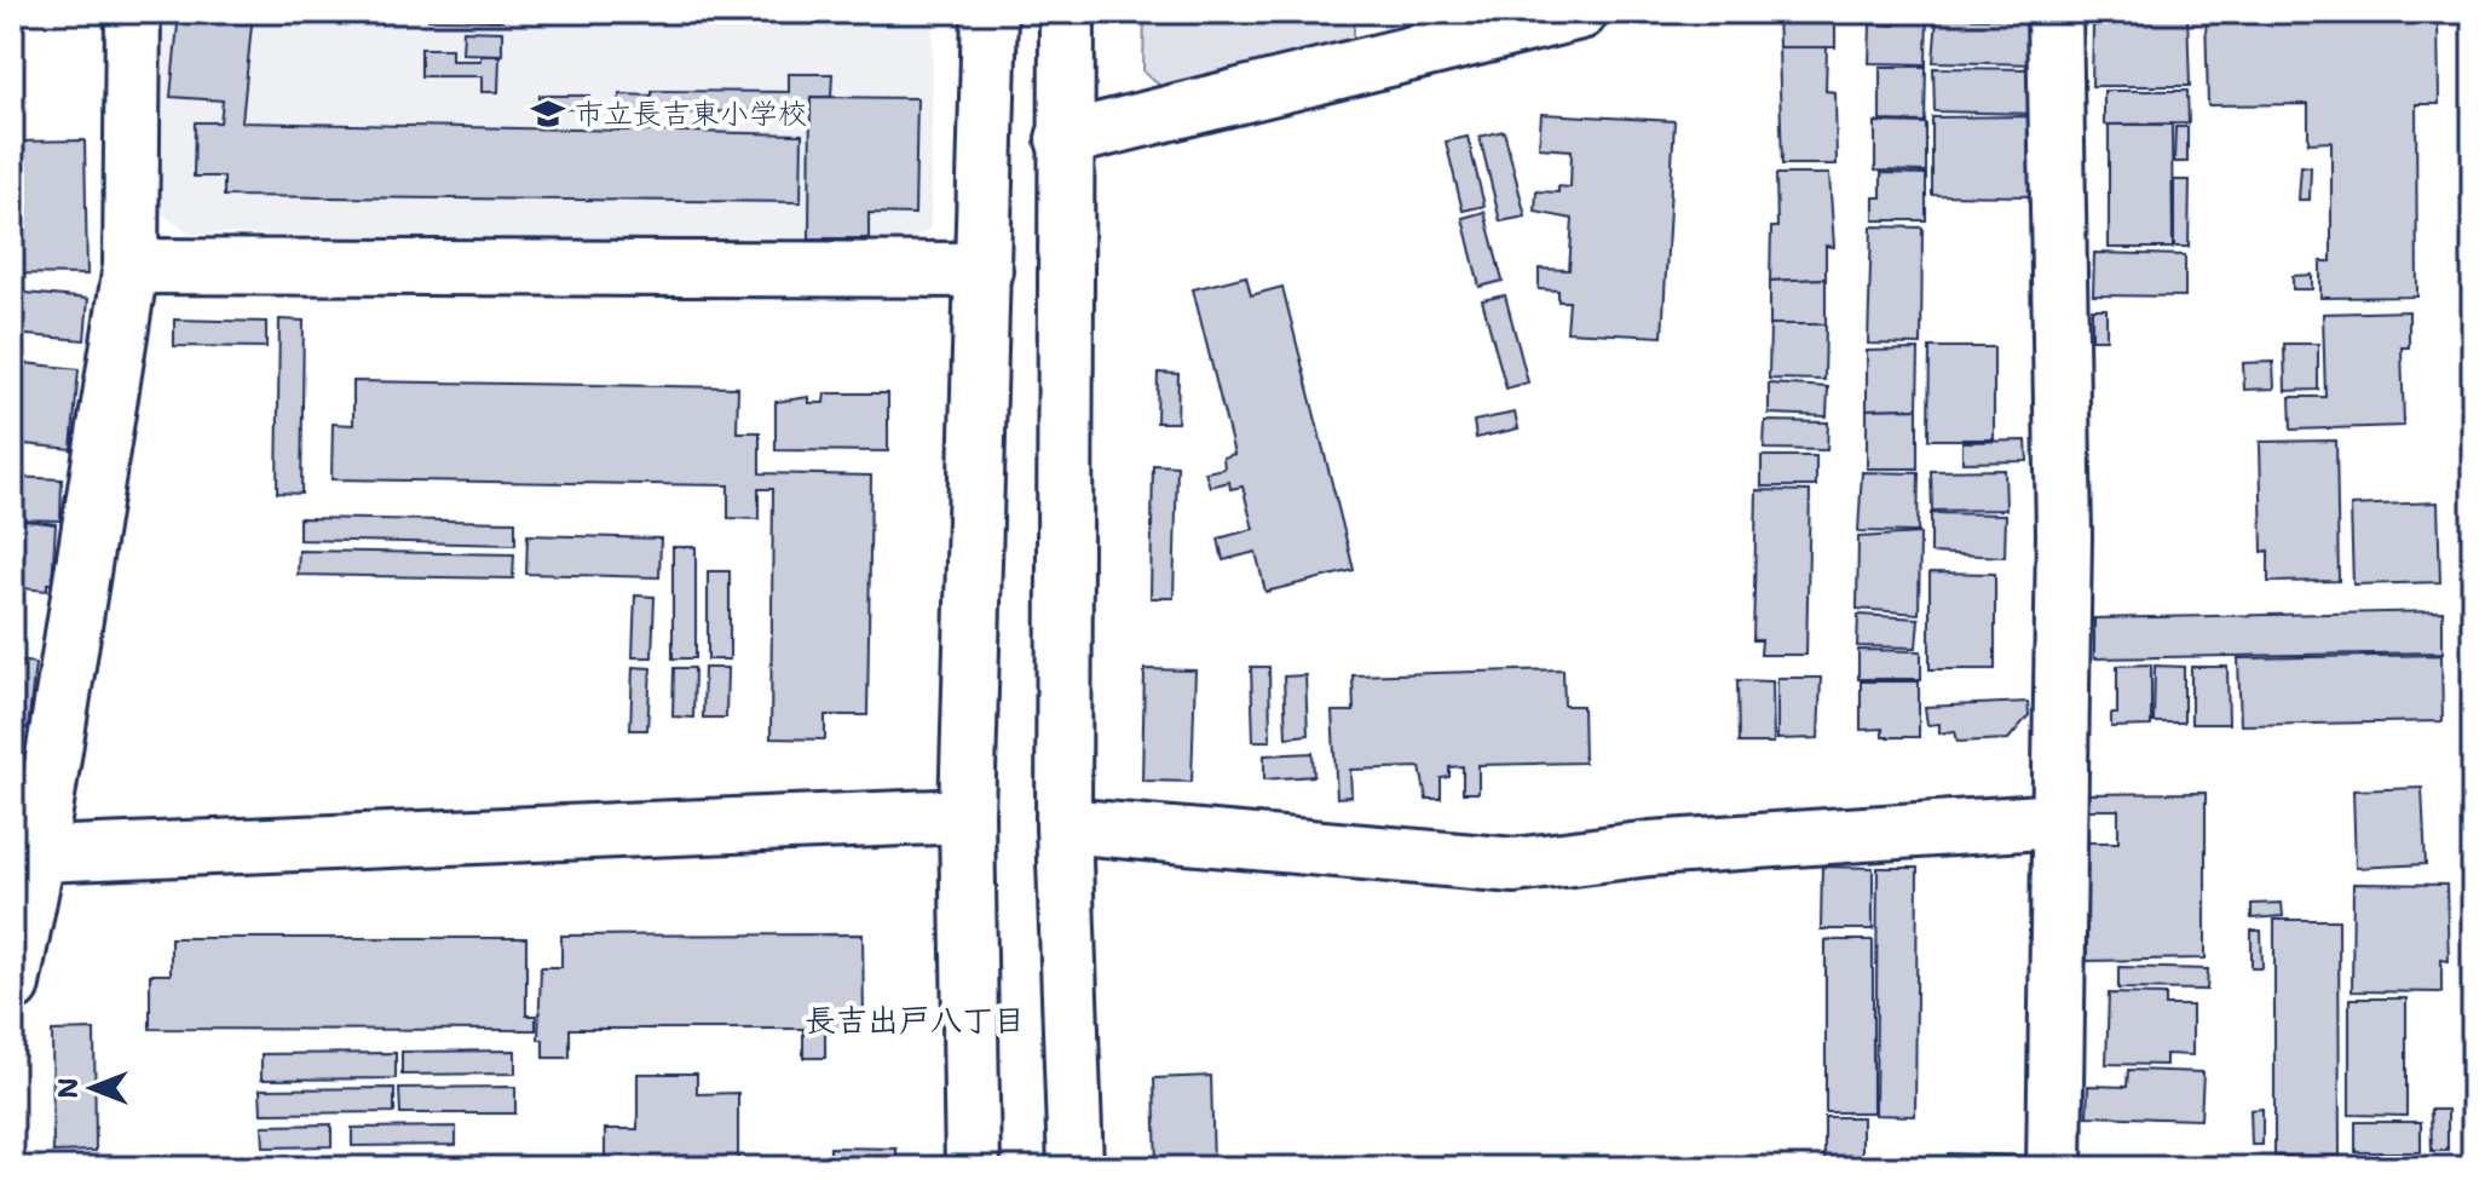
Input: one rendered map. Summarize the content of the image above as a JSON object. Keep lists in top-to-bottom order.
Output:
{
  "districts": ["長吉出戸八丁目"],
  "places": {
    "school or university": ["市立長吉東小学校"]
  },
  "north": "left"
}
